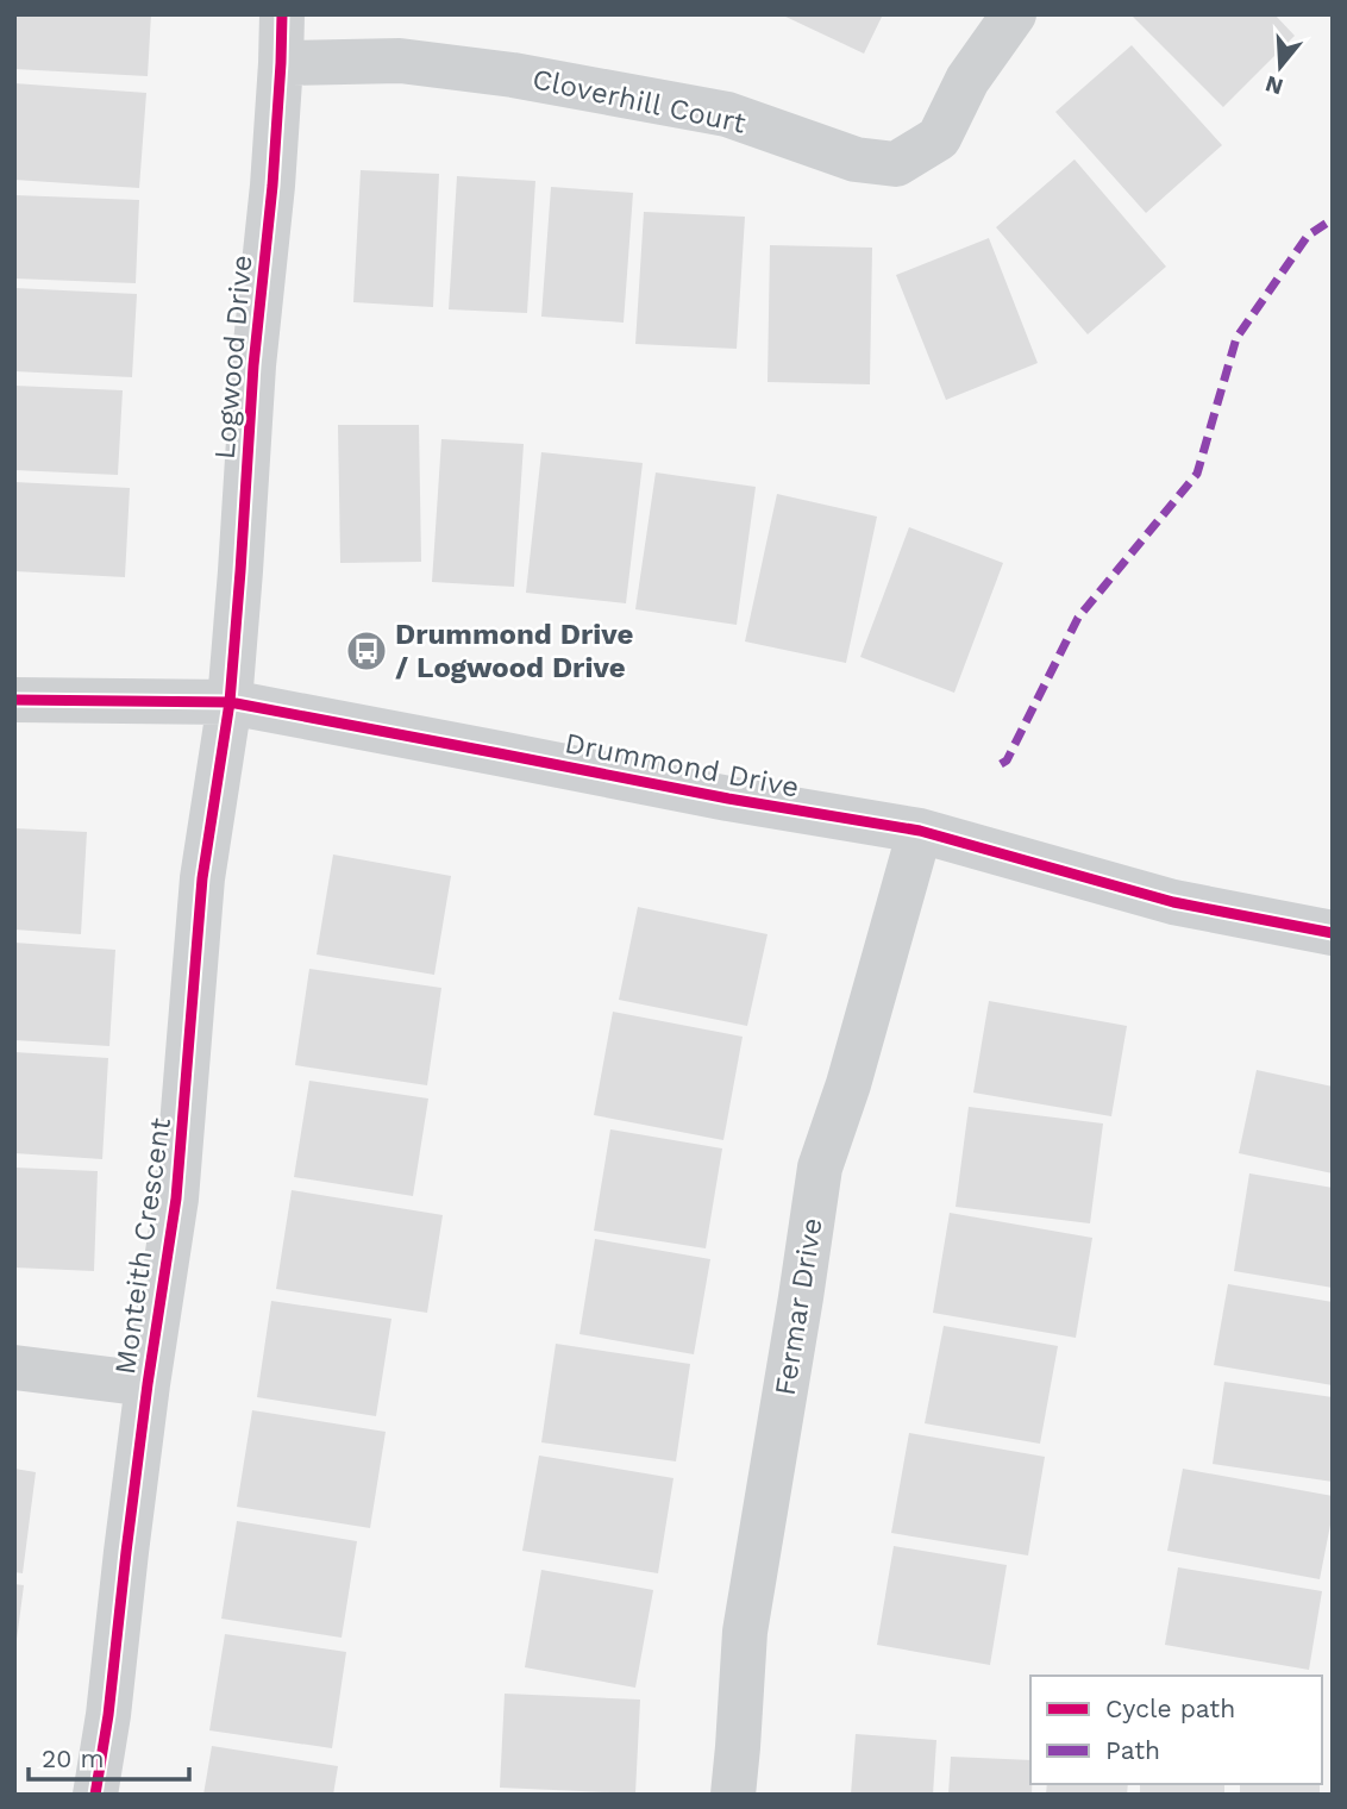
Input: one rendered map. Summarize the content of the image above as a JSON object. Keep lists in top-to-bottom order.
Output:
{
  "streets": {
    "street": [
      "Cloverhill Court",
      "Logwood Drive",
      "Drummond Drive",
      "Monteith Crescent",
      "Fermar Drive"
    ]
  },
  "crossings": [
    ["Cloverhill Court", "Logwood Drive"],
    ["Logwood Drive", "Drummond Drive"],
    ["Logwood Drive", "Monteith Crescent"],
    ["Drummond Drive", "Monteith Crescent"],
    ["Drummond Drive", "Fermar Drive"]
  ],
  "places": {
    "bus stop": ["Drummond Drive / Logwood Drive"]
  },
  "legend": ["Cycle path", "Path"],
  "scale_bar": "20 m",
  "north": "bottom"
}
